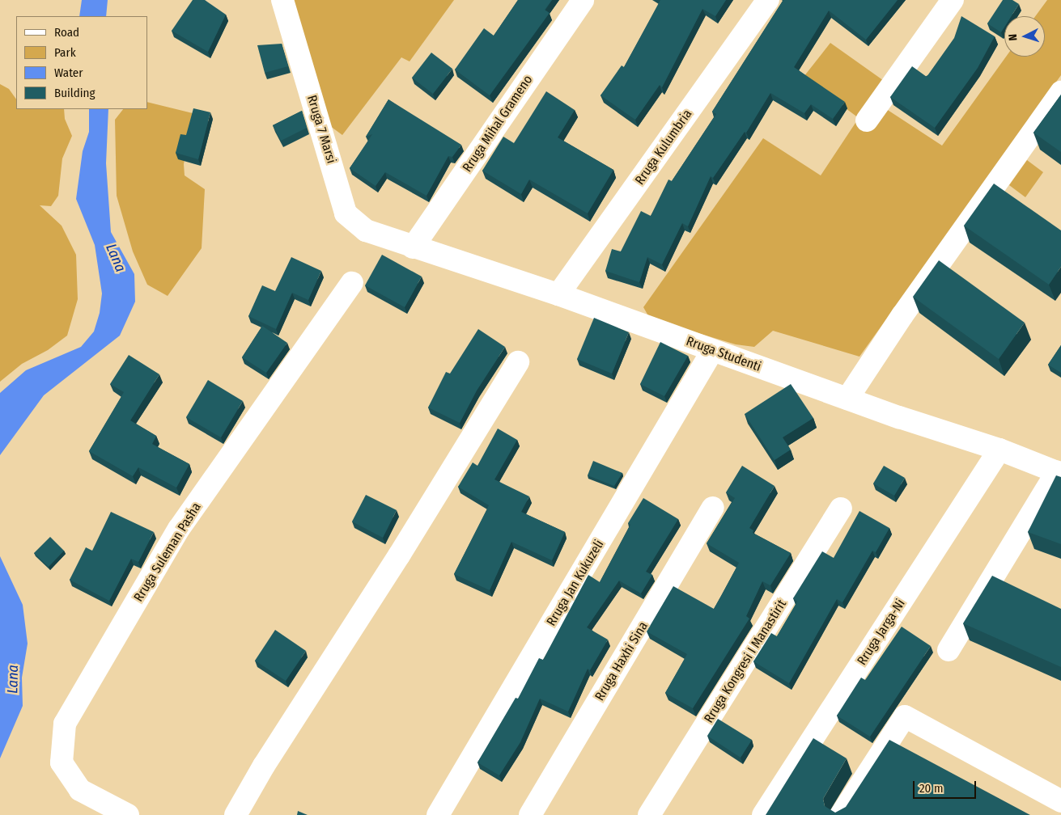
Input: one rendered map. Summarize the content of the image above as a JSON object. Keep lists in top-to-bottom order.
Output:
{
  "streets": {
    "street": [
      "Rruga Mihal Grameno",
      "Rruga 7 Marsi",
      "Rruga Kulumbria",
      "Rruga Studenti",
      "Rruga Suleman Pasha",
      "Rruga Jan Kukuzeli",
      "Rruga Jarga-Ni",
      "Rruga Haxhi Sina",
      "Rruga Kongresi I Manastirit"
    ]
  },
  "crossings": [
    ["Rruga Mihal Grameno", "Rruga Studenti"],
    ["Rruga 7 Marsi", "Rruga Studenti"],
    ["Rruga Kulumbria", "Rruga Studenti"],
    ["Rruga Studenti", "Rruga Jan Kukuzeli"],
    ["Rruga Studenti", "Rruga Jarga-Ni"]
  ],
  "water": ["Lana"],
  "legend": [
    "Road",
    "Park",
    "Water",
    "Building"
  ],
  "scale_bar": "20 m",
  "north": "left"
}
